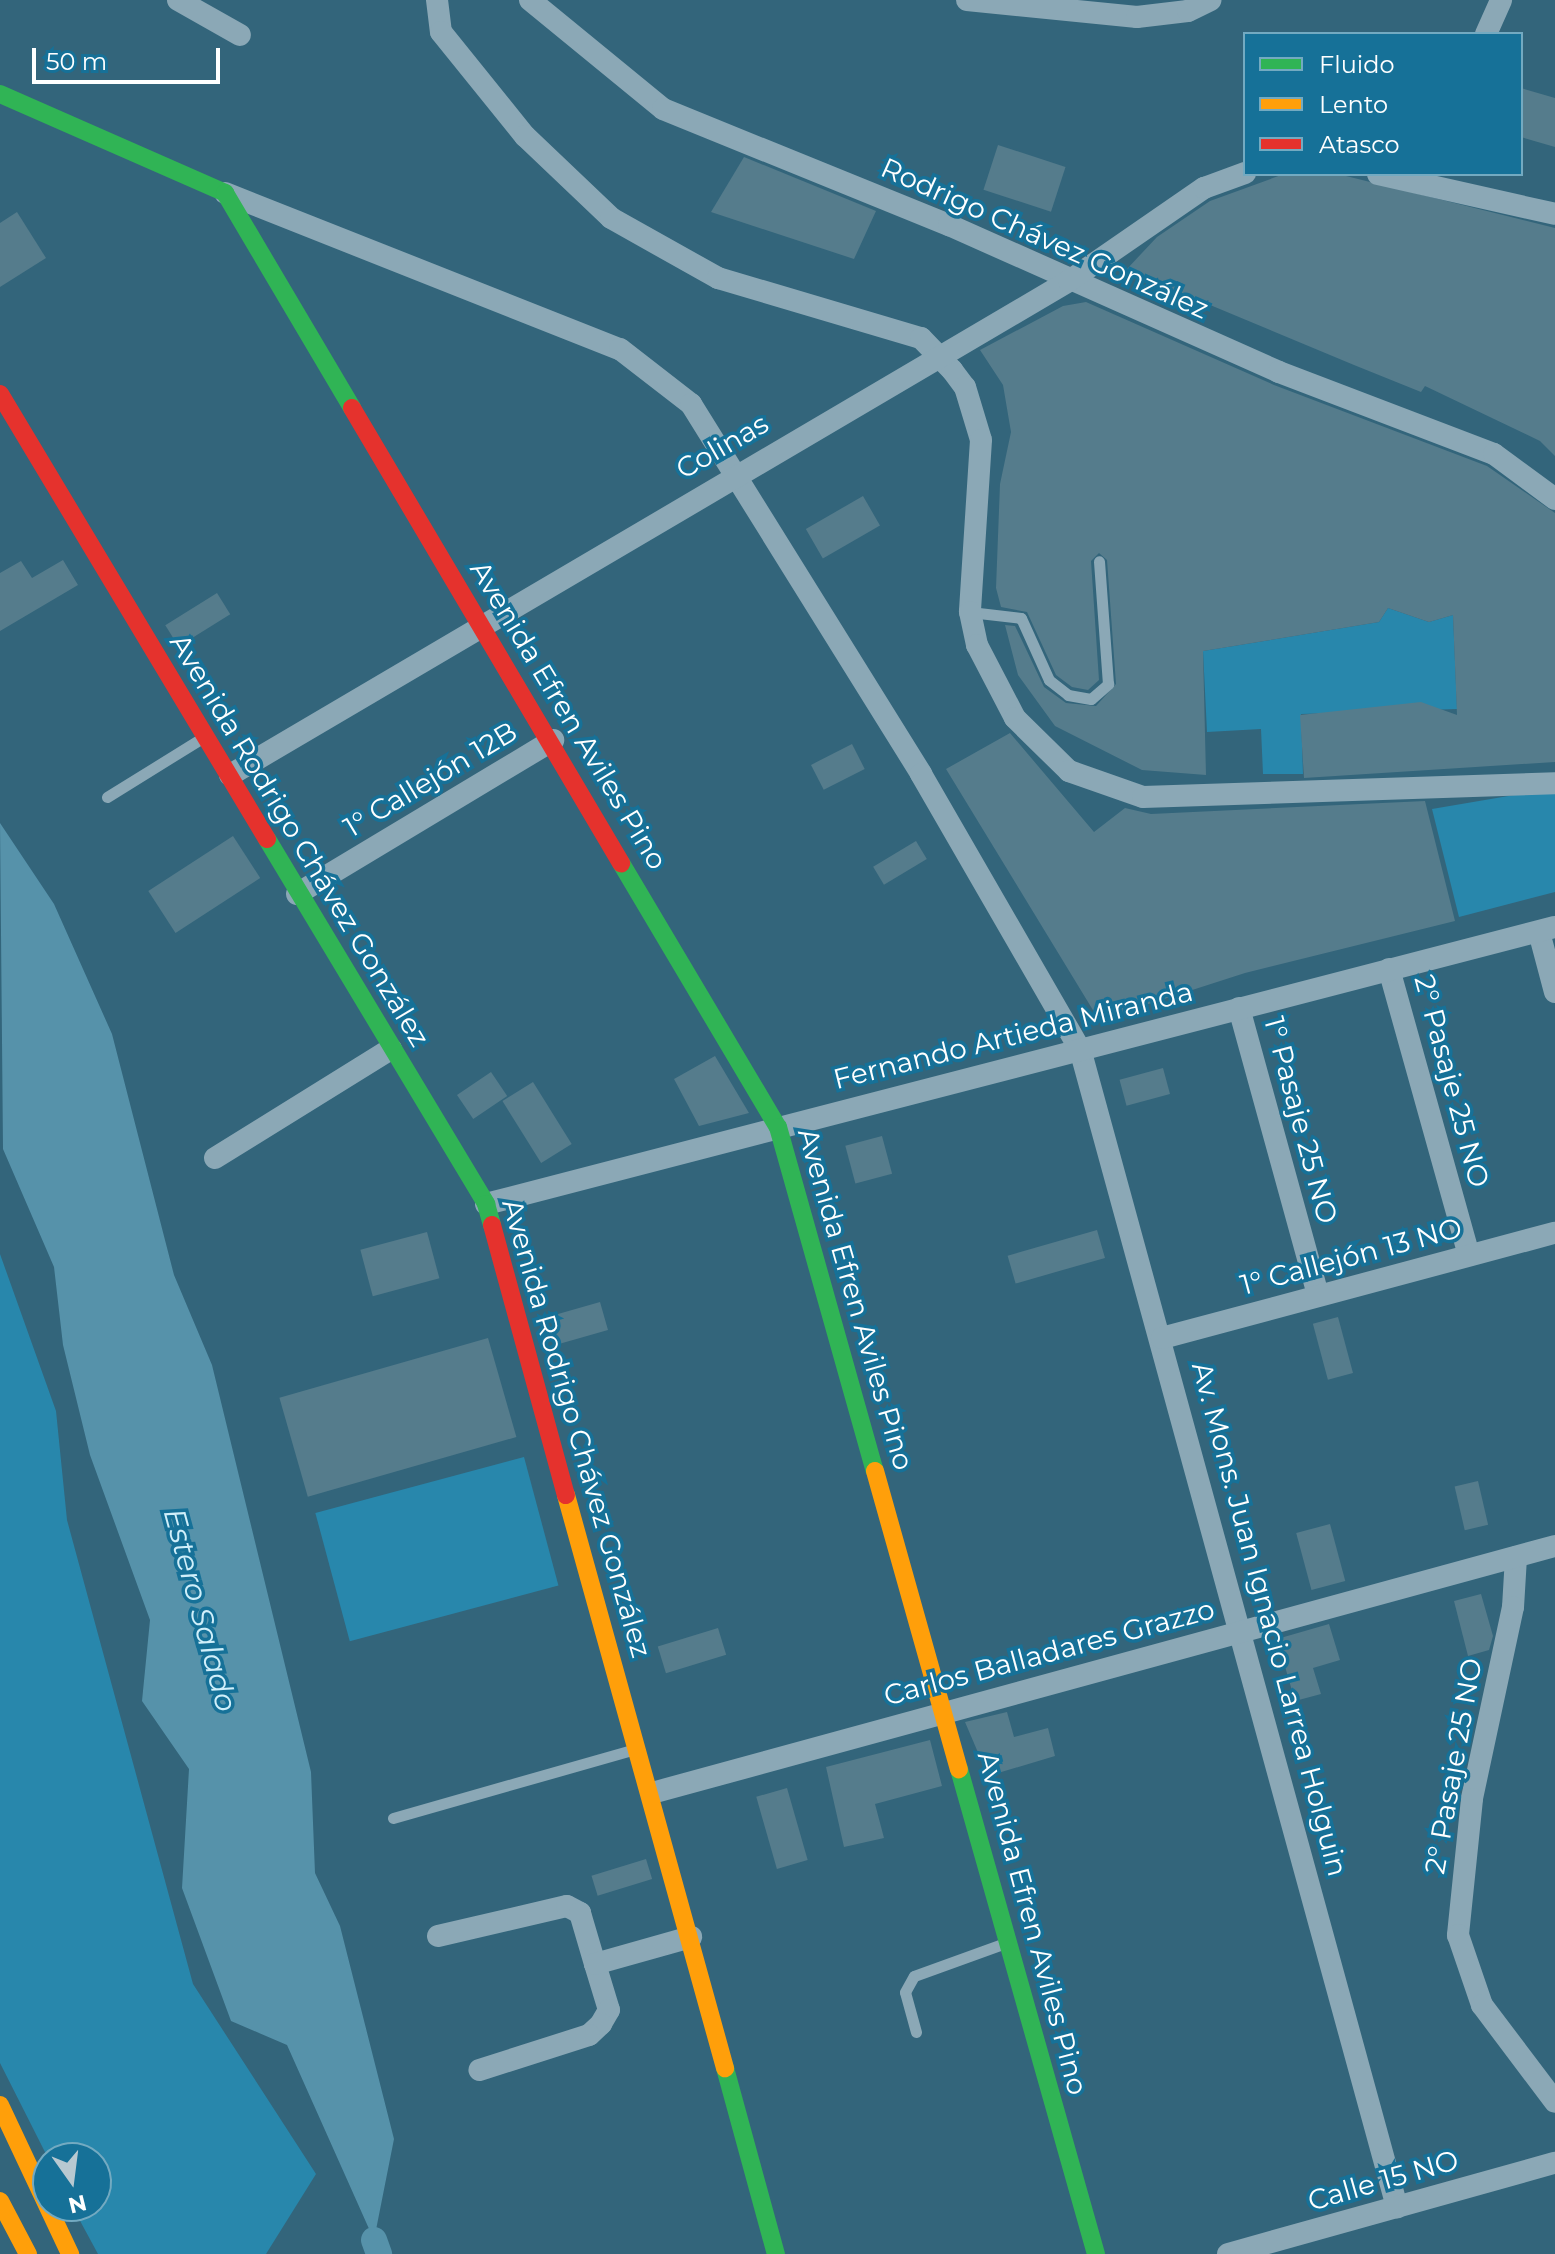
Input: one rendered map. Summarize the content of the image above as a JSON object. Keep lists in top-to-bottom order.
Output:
{
  "streets": {
    "street": [
      "Rodrigo Chávez González",
      "Colinas",
      "Avenida Efren Aviles Pino",
      "1° Callejón 12B",
      "Avenida Rodrigo Chávez González",
      "Fernando Artieda Miranda",
      "2° Pasaje 25 NO",
      "1° Pasaje 25 NO",
      "1° Callejón 13 NO",
      "Av. Mons. Juan Ignacio Larrea Holguin",
      "Carlos Balladares Grazzo",
      "Calle 15 NO"
    ]
  },
  "crossings": [
    ["Rodrigo Chávez González", "Colinas"],
    ["Colinas", "Avenida Efren Aviles Pino"],
    ["Colinas", "Avenida Rodrigo Chávez González"],
    ["Colinas", "Av. Mons. Juan Ignacio Larrea Holguin"],
    ["Avenida Efren Aviles Pino", "1° Callejón 12B"],
    ["Avenida Efren Aviles Pino", "Fernando Artieda Miranda"],
    ["Avenida Efren Aviles Pino", "Av. Mons. Juan Ignacio Larrea Holguin"],
    ["Avenida Efren Aviles Pino", "Carlos Balladares Grazzo"],
    ["1° Callejón 12B", "Avenida Rodrigo Chávez González"],
    ["Avenida Rodrigo Chávez González", "Fernando Artieda Miranda"],
    ["Avenida Rodrigo Chávez González", "Carlos Balladares Grazzo"],
    ["Fernando Artieda Miranda", "2° Pasaje 25 NO"],
    ["Fernando Artieda Miranda", "1° Pasaje 25 NO"],
    ["Fernando Artieda Miranda", "Av. Mons. Juan Ignacio Larrea Holguin"],
    ["2° Pasaje 25 NO", "1° Callejón 13 NO"],
    ["2° Pasaje 25 NO", "Carlos Balladares Grazzo"],
    ["1° Pasaje 25 NO", "1° Callejón 13 NO"],
    ["1° Callejón 13 NO", "Av. Mons. Juan Ignacio Larrea Holguin"],
    ["Av. Mons. Juan Ignacio Larrea Holguin", "Carlos Balladares Grazzo"],
    ["Av. Mons. Juan Ignacio Larrea Holguin", "Calle 15 NO"]
  ],
  "water": ["Estero Salado"],
  "legend": ["Fluido", "Lento", "Atasco"],
  "scale_bar": "50 m",
  "north": "bottom"
}
